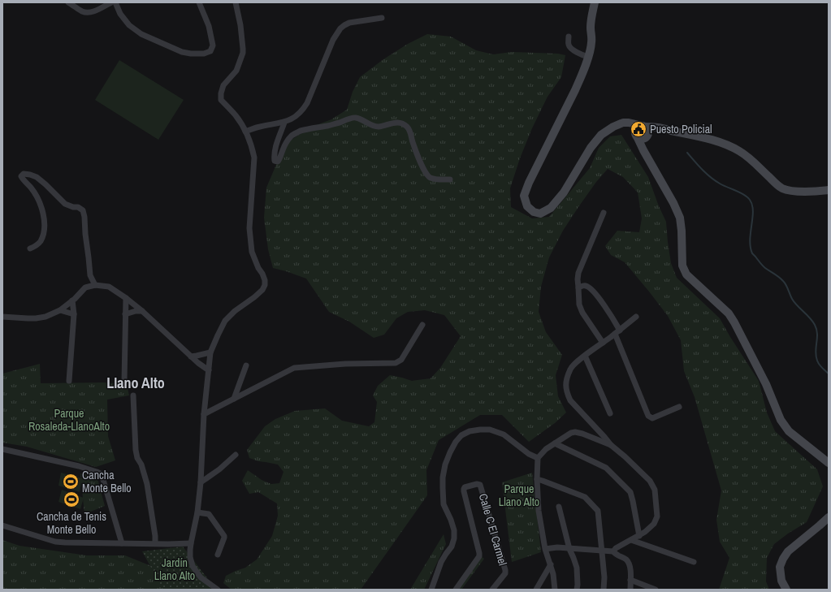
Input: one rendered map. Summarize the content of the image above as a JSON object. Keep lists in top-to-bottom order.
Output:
{
  "streets": {
    "street": ["Calle C El Carmel"]
  },
  "districts": ["Llano Alto"],
  "parks": ["Parque Rosaleda-LlanoAlto", "Parque Llano Alto", "Jardín Llano Alto"],
  "places": {
    "public building": ["Puesto Policial"],
    "sports": ["Cancha Monte Bello", "Cancha de Tenis Monte Bello"]
  }
}
